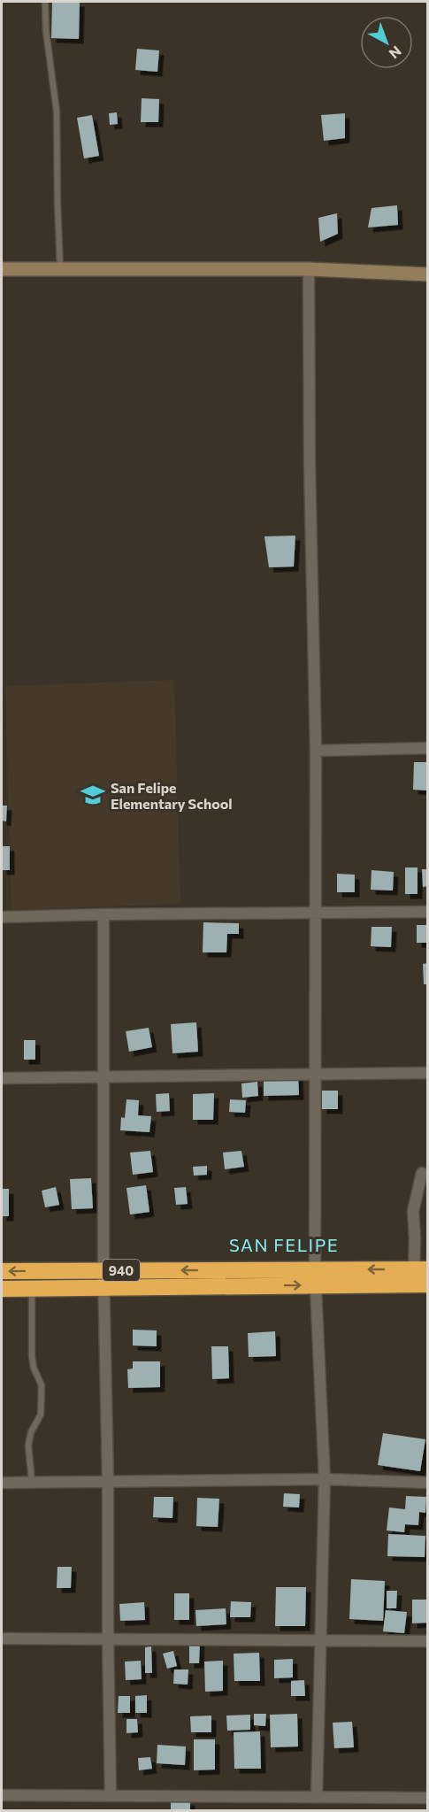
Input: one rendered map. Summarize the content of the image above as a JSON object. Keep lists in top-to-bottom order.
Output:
{
  "streets": {
    "highway": ["940"]
  },
  "districts": ["SAN FELIPE"],
  "places": {
    "school or university": ["San Felipe Elementary School"]
  },
  "north": "bottom right"
}
